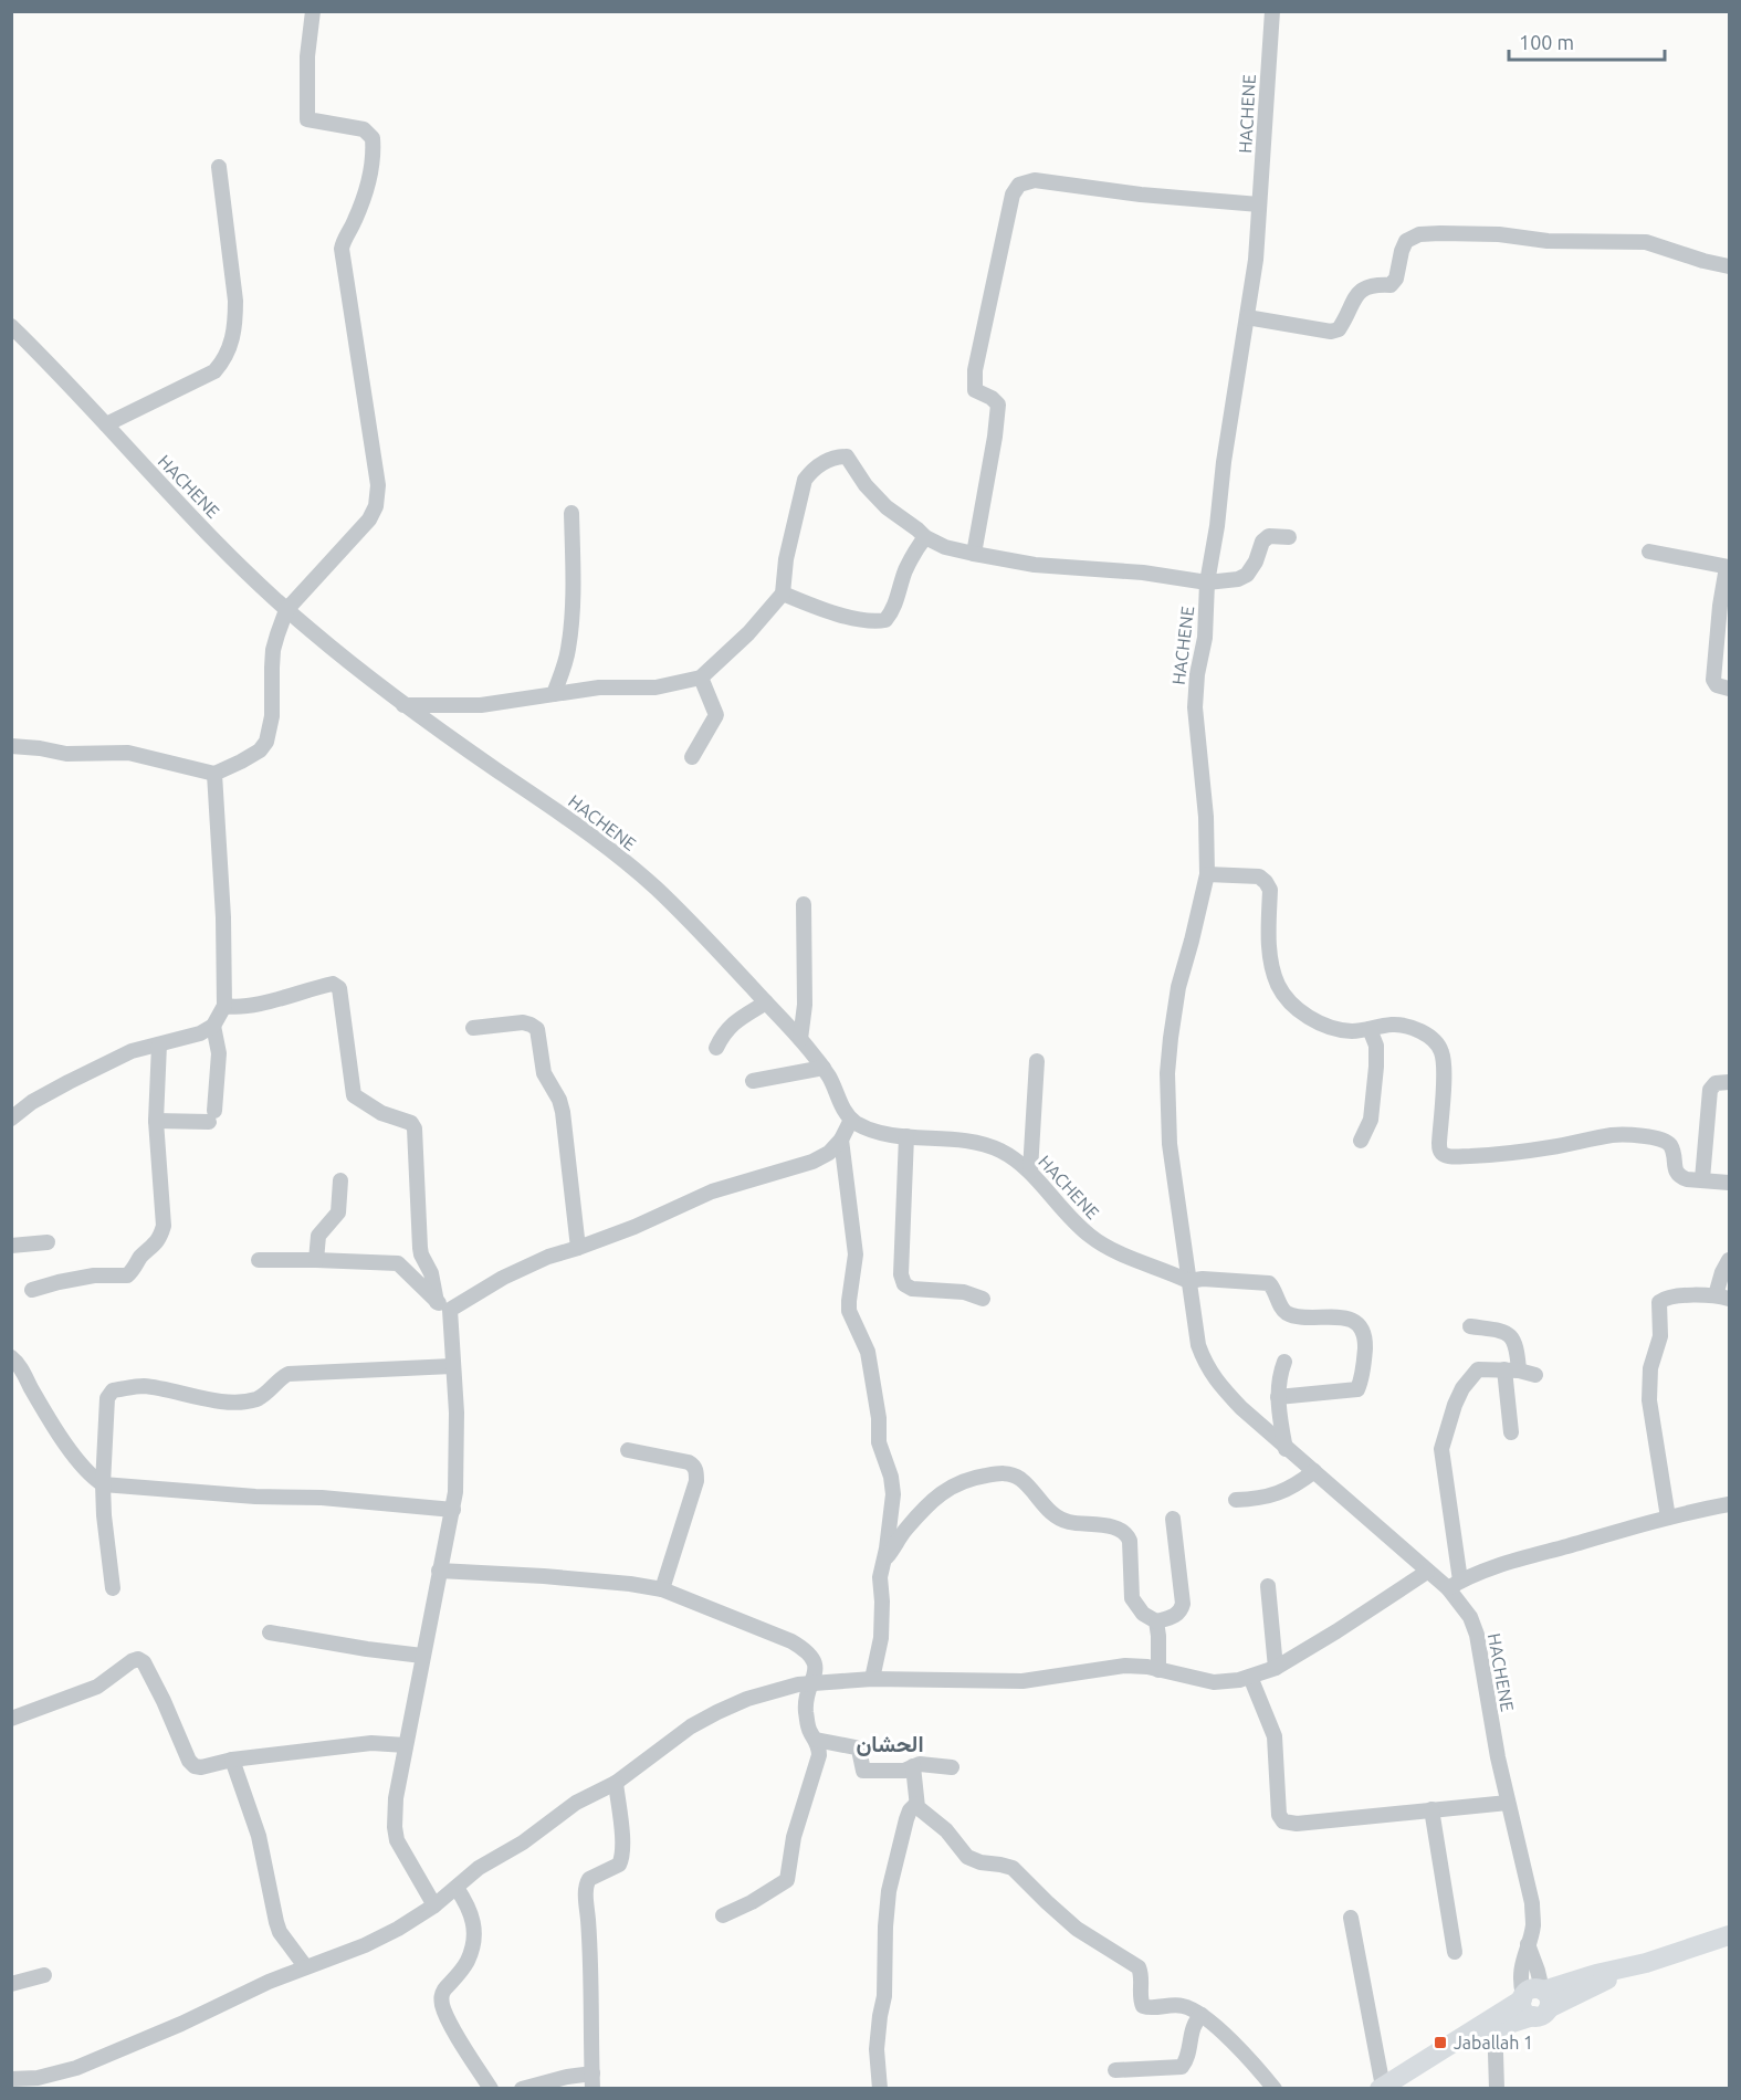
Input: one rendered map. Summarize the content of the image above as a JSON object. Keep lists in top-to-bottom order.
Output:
{
  "streets": {
    "street": ["HACHENE"]
  },
  "districts": ["الحشان"],
  "places": {
    "transit": ["Jaballah 1"]
  },
  "scale_bar": "100 m"
}
